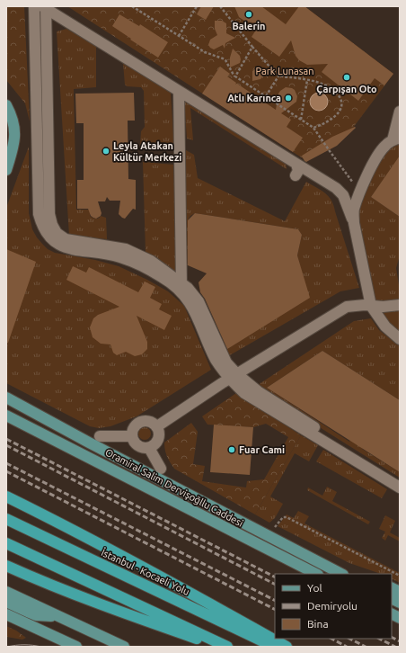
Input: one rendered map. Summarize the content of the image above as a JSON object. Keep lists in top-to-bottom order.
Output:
{
  "streets": {
    "highway": ["İstanbul - Kocaeli Yolu"],
    "main road": ["Oramiral Salim Dervişoğllu Caddesi"]
  },
  "parks": ["Park Lunasan"],
  "places": [
    "Balerin",
    "Çarpışan Oto",
    "Atlı Karınca",
    "Leyla Atakan Kültür Merkezi",
    "Fuar Cami"
  ],
  "legend": ["Yol", "Demiryolu", "Bina"]
}
